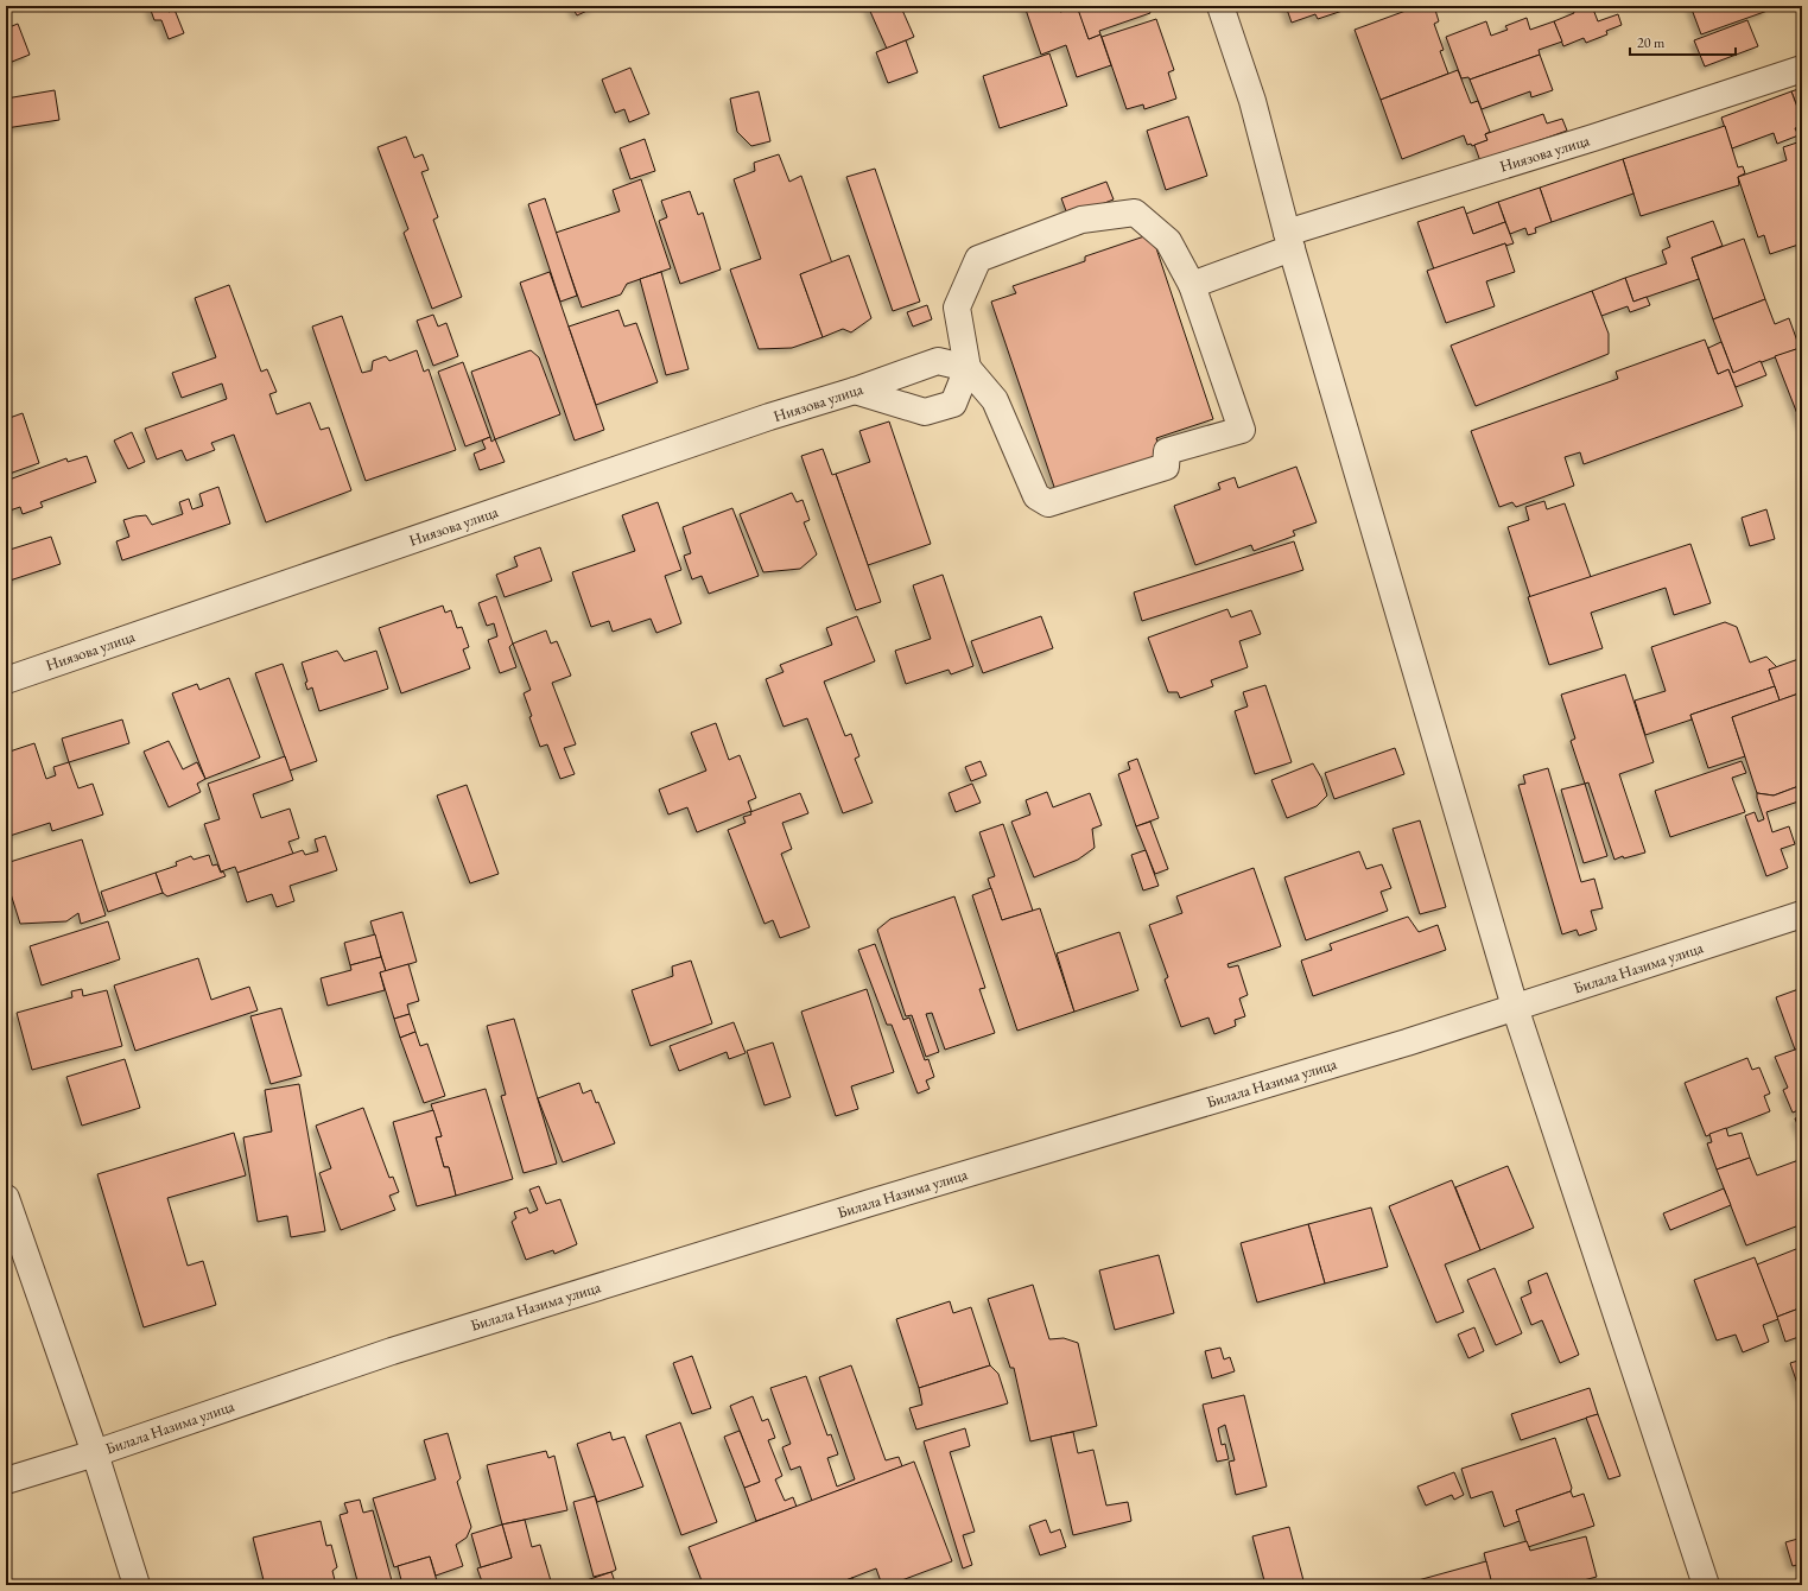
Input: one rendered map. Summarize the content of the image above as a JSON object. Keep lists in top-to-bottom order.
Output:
{
  "streets": {
    "street": ["Ниязова улица", "Билала Назима улица"]
  },
  "scale_bar": "20 m"
}
